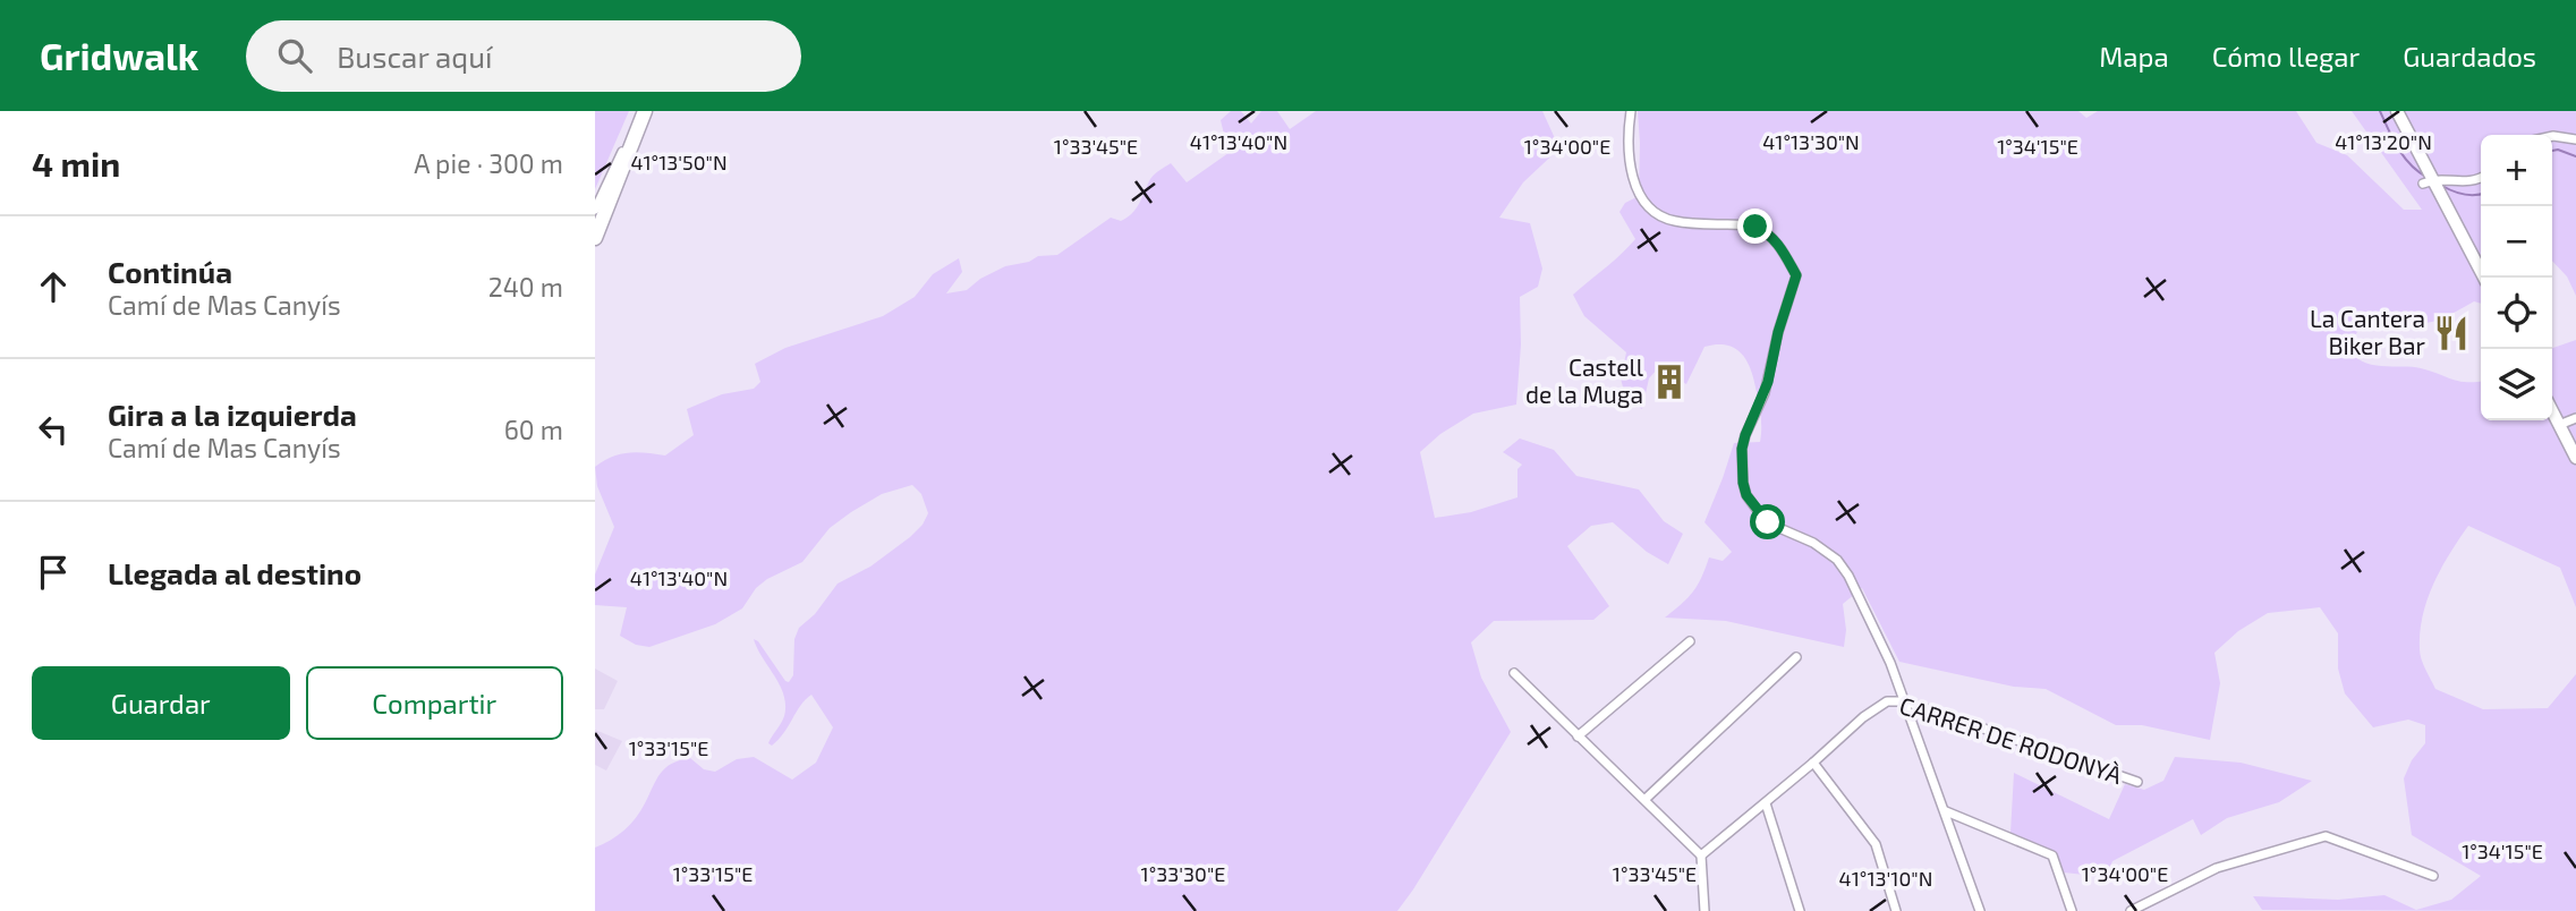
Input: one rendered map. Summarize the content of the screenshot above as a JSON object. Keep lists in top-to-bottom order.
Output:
{
  "streets": {
    "street": ["CARRER DE RODONYÀ"]
  },
  "places": {
    "restaurant": ["La Cantera Biker Bar"],
    "building": ["Castell de la Muga"]
  },
  "page": {
    "header": "Gridwalk",
    "search": "Buscar aquí",
    "nav": ["Mapa", "Cómo llegar", "Guardados"],
    "heading": ["4 min", "A pie · 300 m"],
    "map_buttons": ["+", "−"],
    "list": [
      ["Continúa", "Camí de Mas Canyís", "240 m"],
      ["Gira a la izquierda", "Camí de Mas Canyís", "60 m"],
      "Llegada al destino"
    ],
    "buttons": ["Guardar", "Compartir"]
  },
  "coordinates": [
    "41°13'40\"N",
    "41°13'30\"N",
    "41°13'20\"N",
    "1°33'45\"E",
    "1°34'00\"E",
    "1°34'15\"E",
    "41°13'50\"N",
    "1°33'15\"E",
    "1°33'30\"E",
    "41°13'10\"N"
  ]
}
